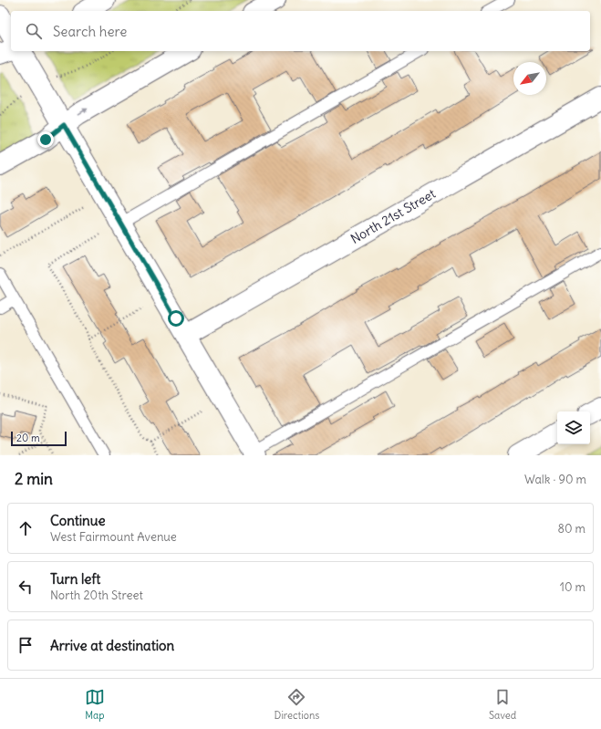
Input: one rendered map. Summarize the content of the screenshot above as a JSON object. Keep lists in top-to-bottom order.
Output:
{
  "streets": {
    "street": ["North 21st Street"]
  },
  "scale_bar": "20 m",
  "north": "bottom left",
  "page": {
    "search": "Search here",
    "scale": "20 m",
    "heading": ["2 min", "Walk · 90 m"],
    "list": [
      ["Continue", "West Fairmount Avenue", "80 m"],
      ["Turn left", "North 20th Street", "10 m"],
      "Arrive at destination"
    ],
    "nav": ["Map", "Directions", "Saved"]
  }
}
